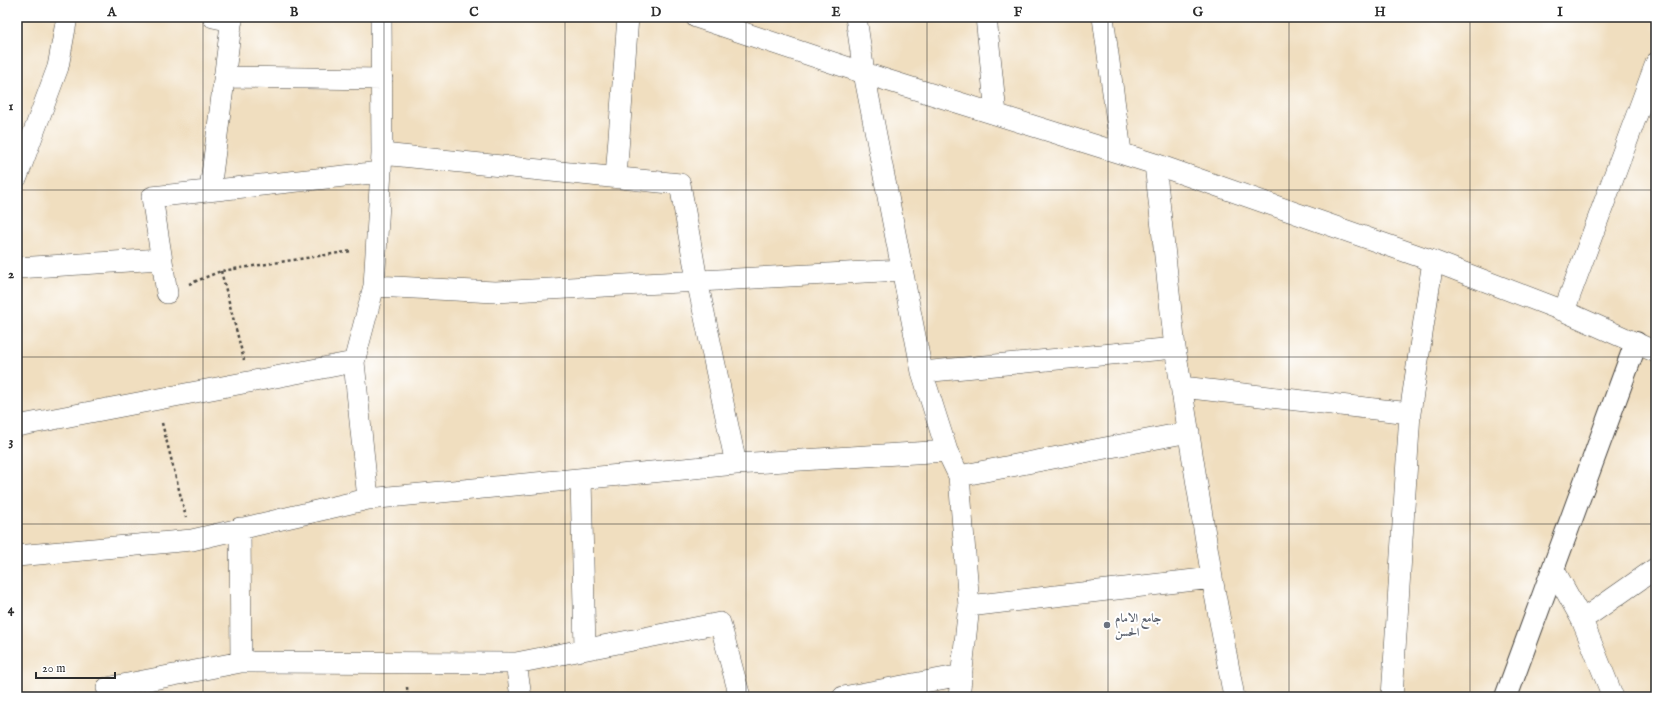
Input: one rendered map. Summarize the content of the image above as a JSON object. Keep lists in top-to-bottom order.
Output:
{
  "places": ["جامع الامام الحسن"],
  "scale_bar": "20 m",
  "grid": {
    "columns": [
      "A",
      "B",
      "C",
      "D",
      "E",
      "F",
      "G",
      "H",
      "I"
    ],
    "rows": [
      "1",
      "2",
      "3",
      "4"
    ]
  }
}
